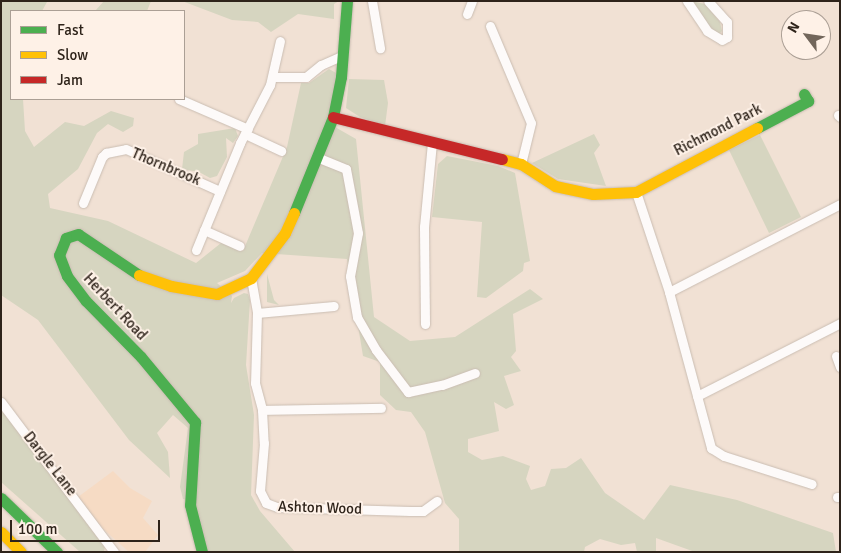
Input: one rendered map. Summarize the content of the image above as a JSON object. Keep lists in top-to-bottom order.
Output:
{
  "streets": {
    "main road": ["Richmond Park", "Herbert Road"],
    "street": ["Thornbrook", "Dargle Lane", "Ashton Wood"]
  },
  "crossings": [
    ["Richmond Park", "Herbert Road"],
    ["Herbert Road", "Ashton Wood"]
  ],
  "legend": ["Fast", "Slow", "Jam"],
  "scale_bar": "100 m",
  "north": "top left"
}
